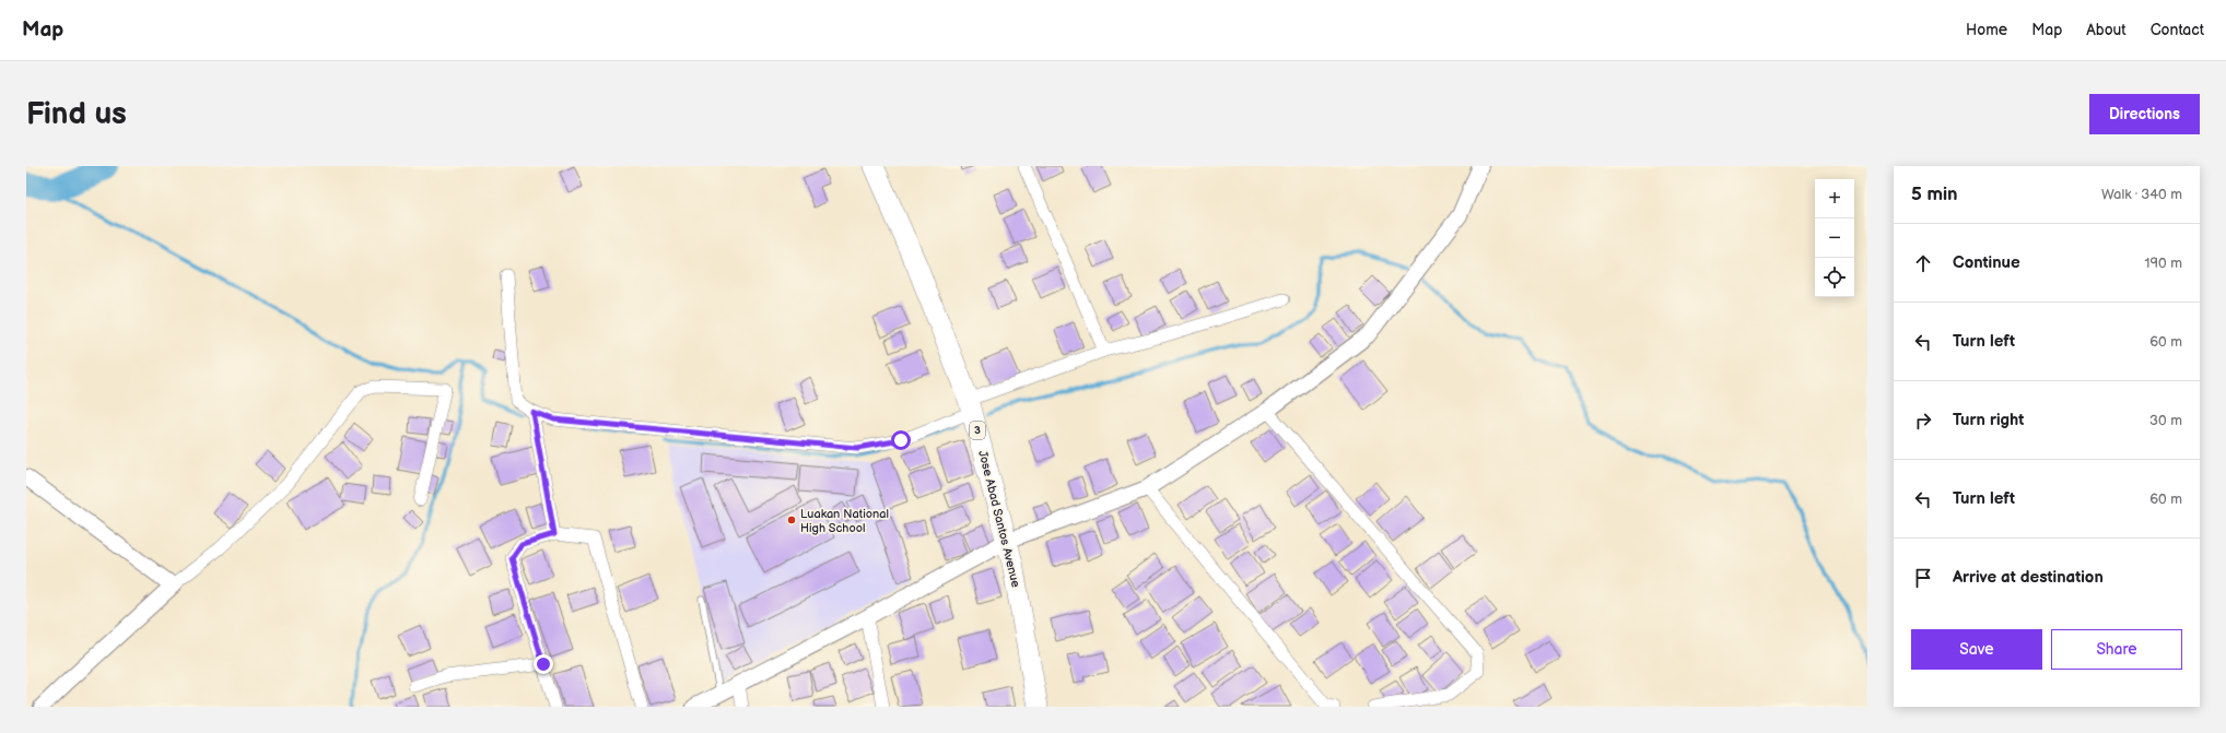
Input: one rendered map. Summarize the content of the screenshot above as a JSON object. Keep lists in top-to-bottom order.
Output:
{
  "streets": {
    "highway": ["3", "Jose Abad Santos Avenue"]
  },
  "places": ["Luakan National High School"],
  "page": {
    "header": "Map",
    "nav": [
      "Home",
      "Map",
      "About",
      "Contact"
    ],
    "buttons": [
      "Directions",
      ["Save", "Share"]
    ],
    "title": "Find us",
    "heading": ["5 min", "Walk · 340 m"],
    "map_buttons": ["+", "−"],
    "list": [
      ["Continue", "190 m"],
      ["Turn left", "60 m"],
      ["Turn right", "30 m"],
      ["Turn left", "60 m"],
      "Arrive at destination"
    ]
  }
}
